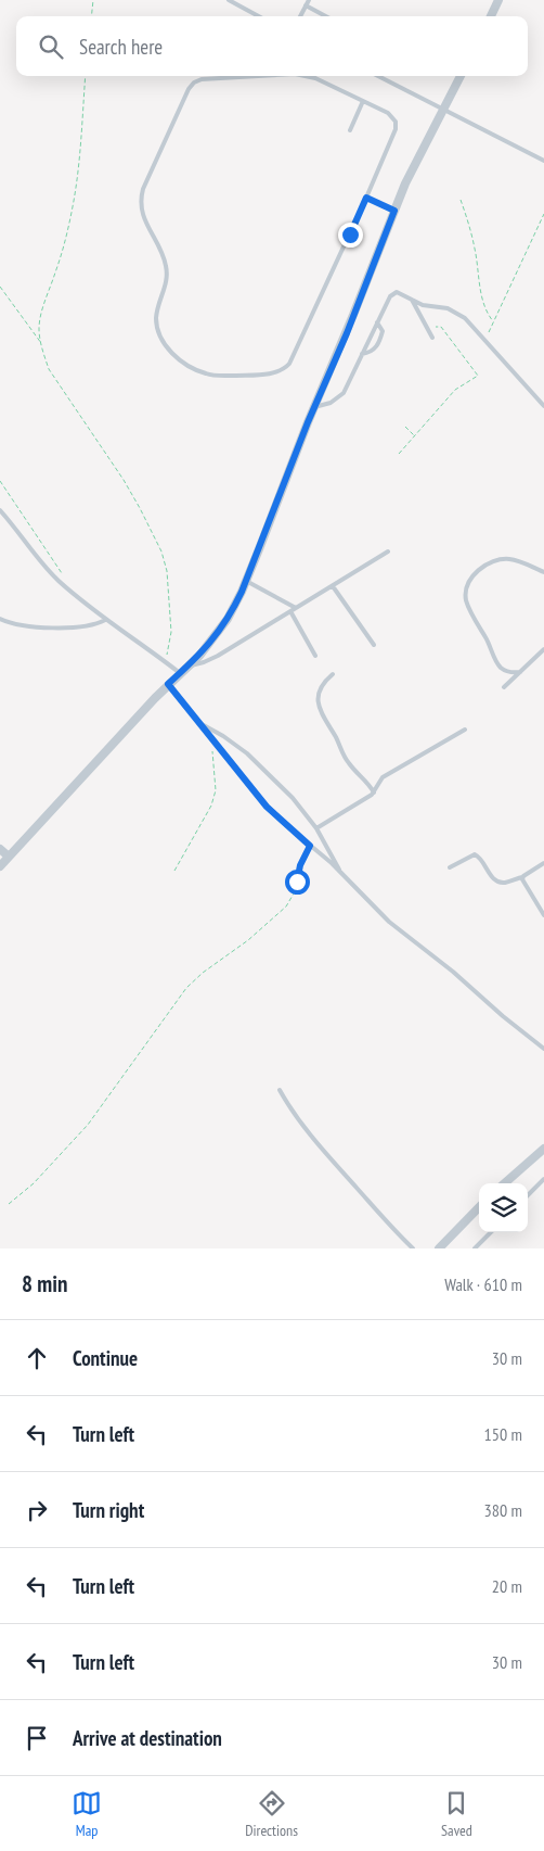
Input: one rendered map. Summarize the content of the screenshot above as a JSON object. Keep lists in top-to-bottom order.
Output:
{
  "page": {
    "search": "Search here",
    "heading": ["8 min", "Walk · 610 m"],
    "list": [
      ["Continue", "30 m"],
      ["Turn left", "150 m"],
      ["Turn right", "380 m"],
      ["Turn left", "20 m"],
      ["Turn left", "30 m"],
      "Arrive at destination"
    ],
    "nav": ["Map", "Directions", "Saved"]
  }
}
